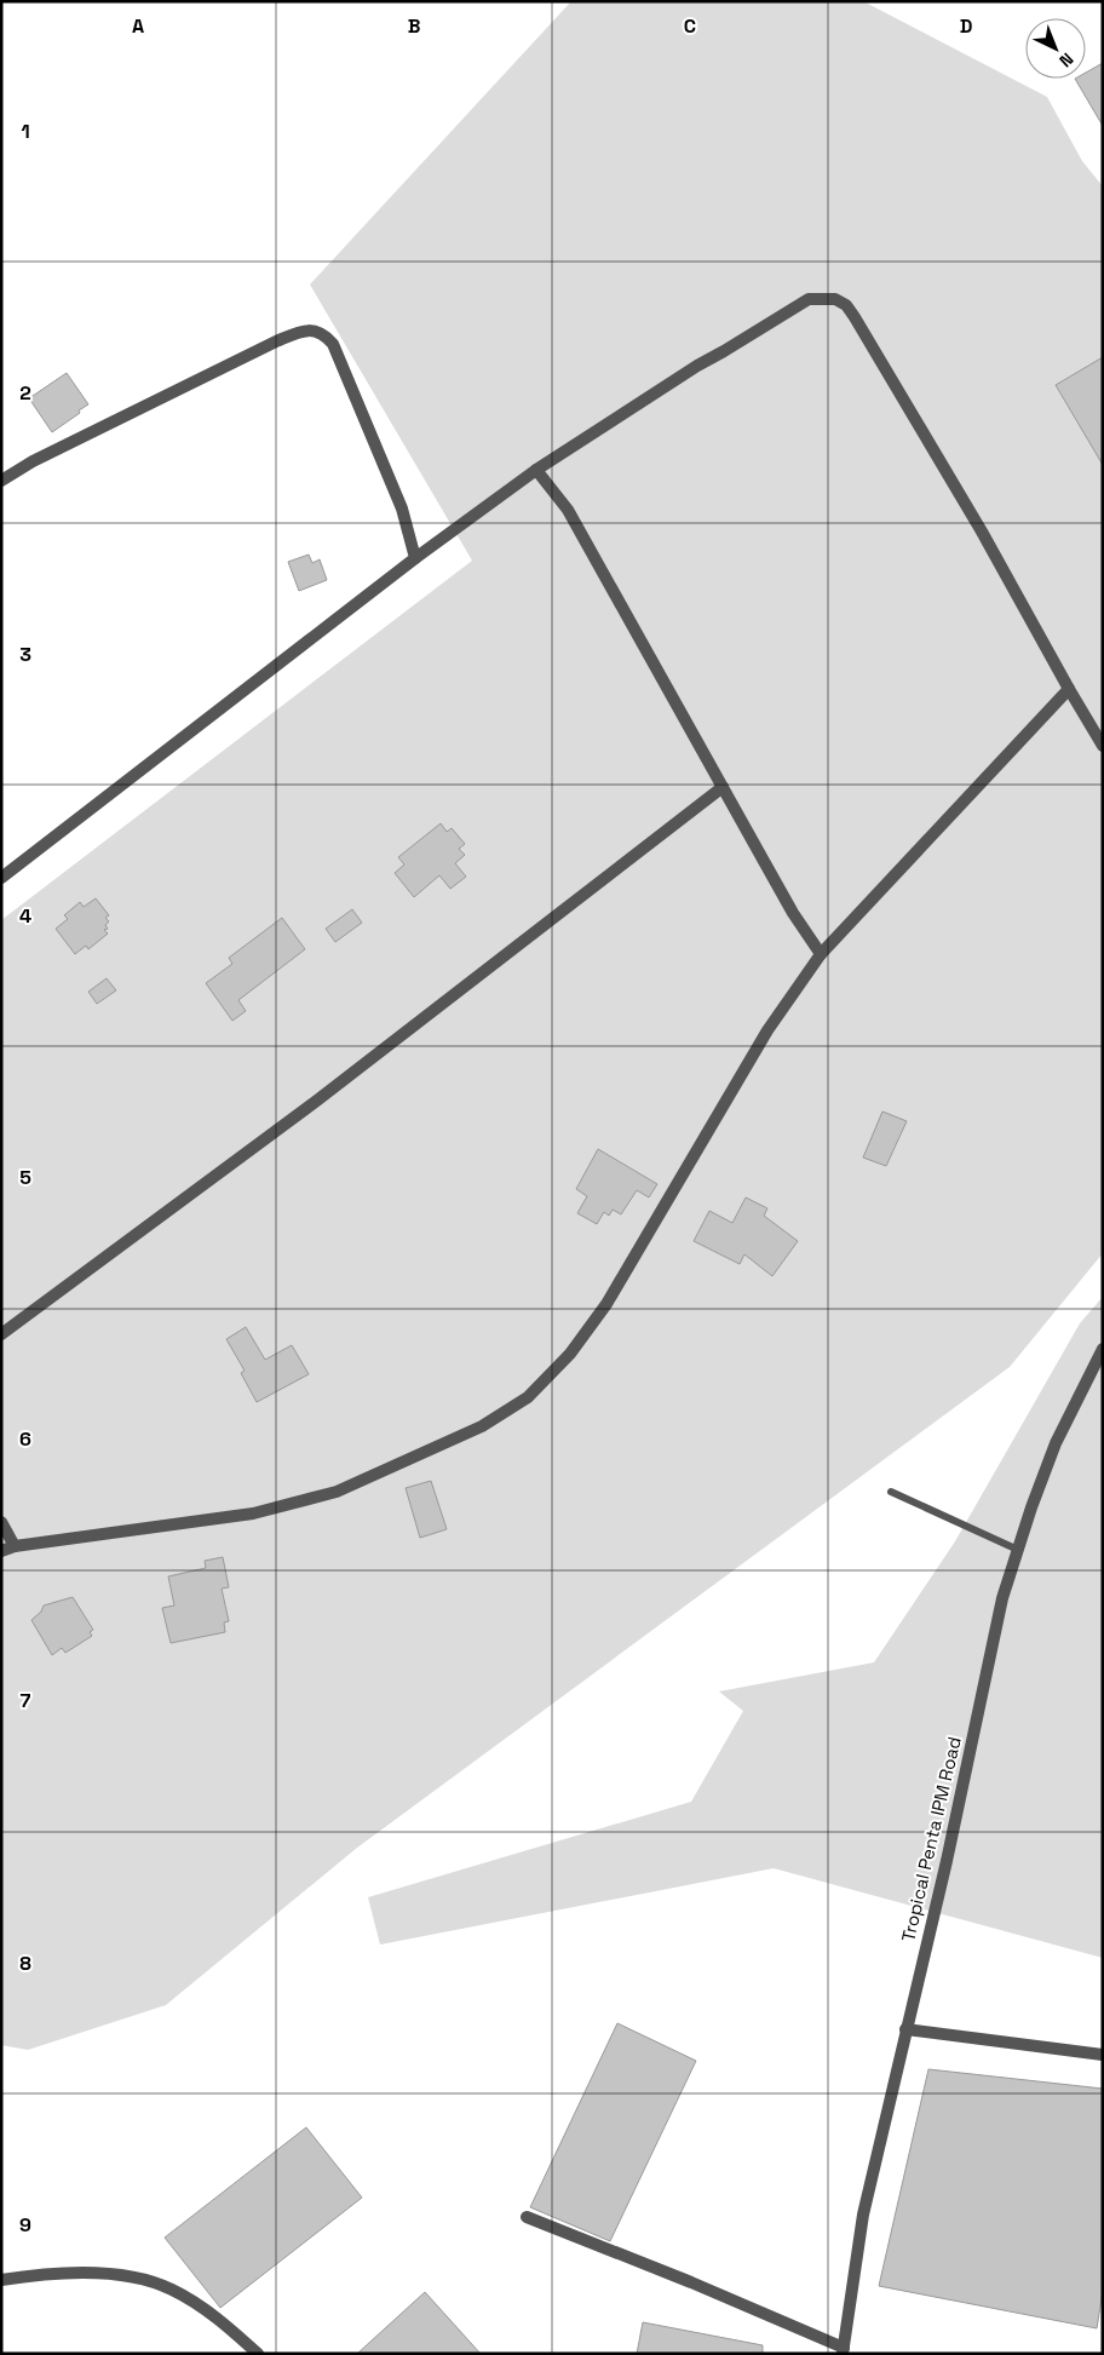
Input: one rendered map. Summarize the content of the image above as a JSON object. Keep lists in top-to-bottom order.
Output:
{
  "streets": {
    "street": ["Tropical Penta IPM Road"]
  },
  "north": "bottom right",
  "grid": {
    "columns": [
      "A",
      "B",
      "C",
      "D"
    ],
    "rows": [
      "1",
      "2",
      "3",
      "4",
      "5",
      "6",
      "7",
      "8",
      "9"
    ]
  }
}
